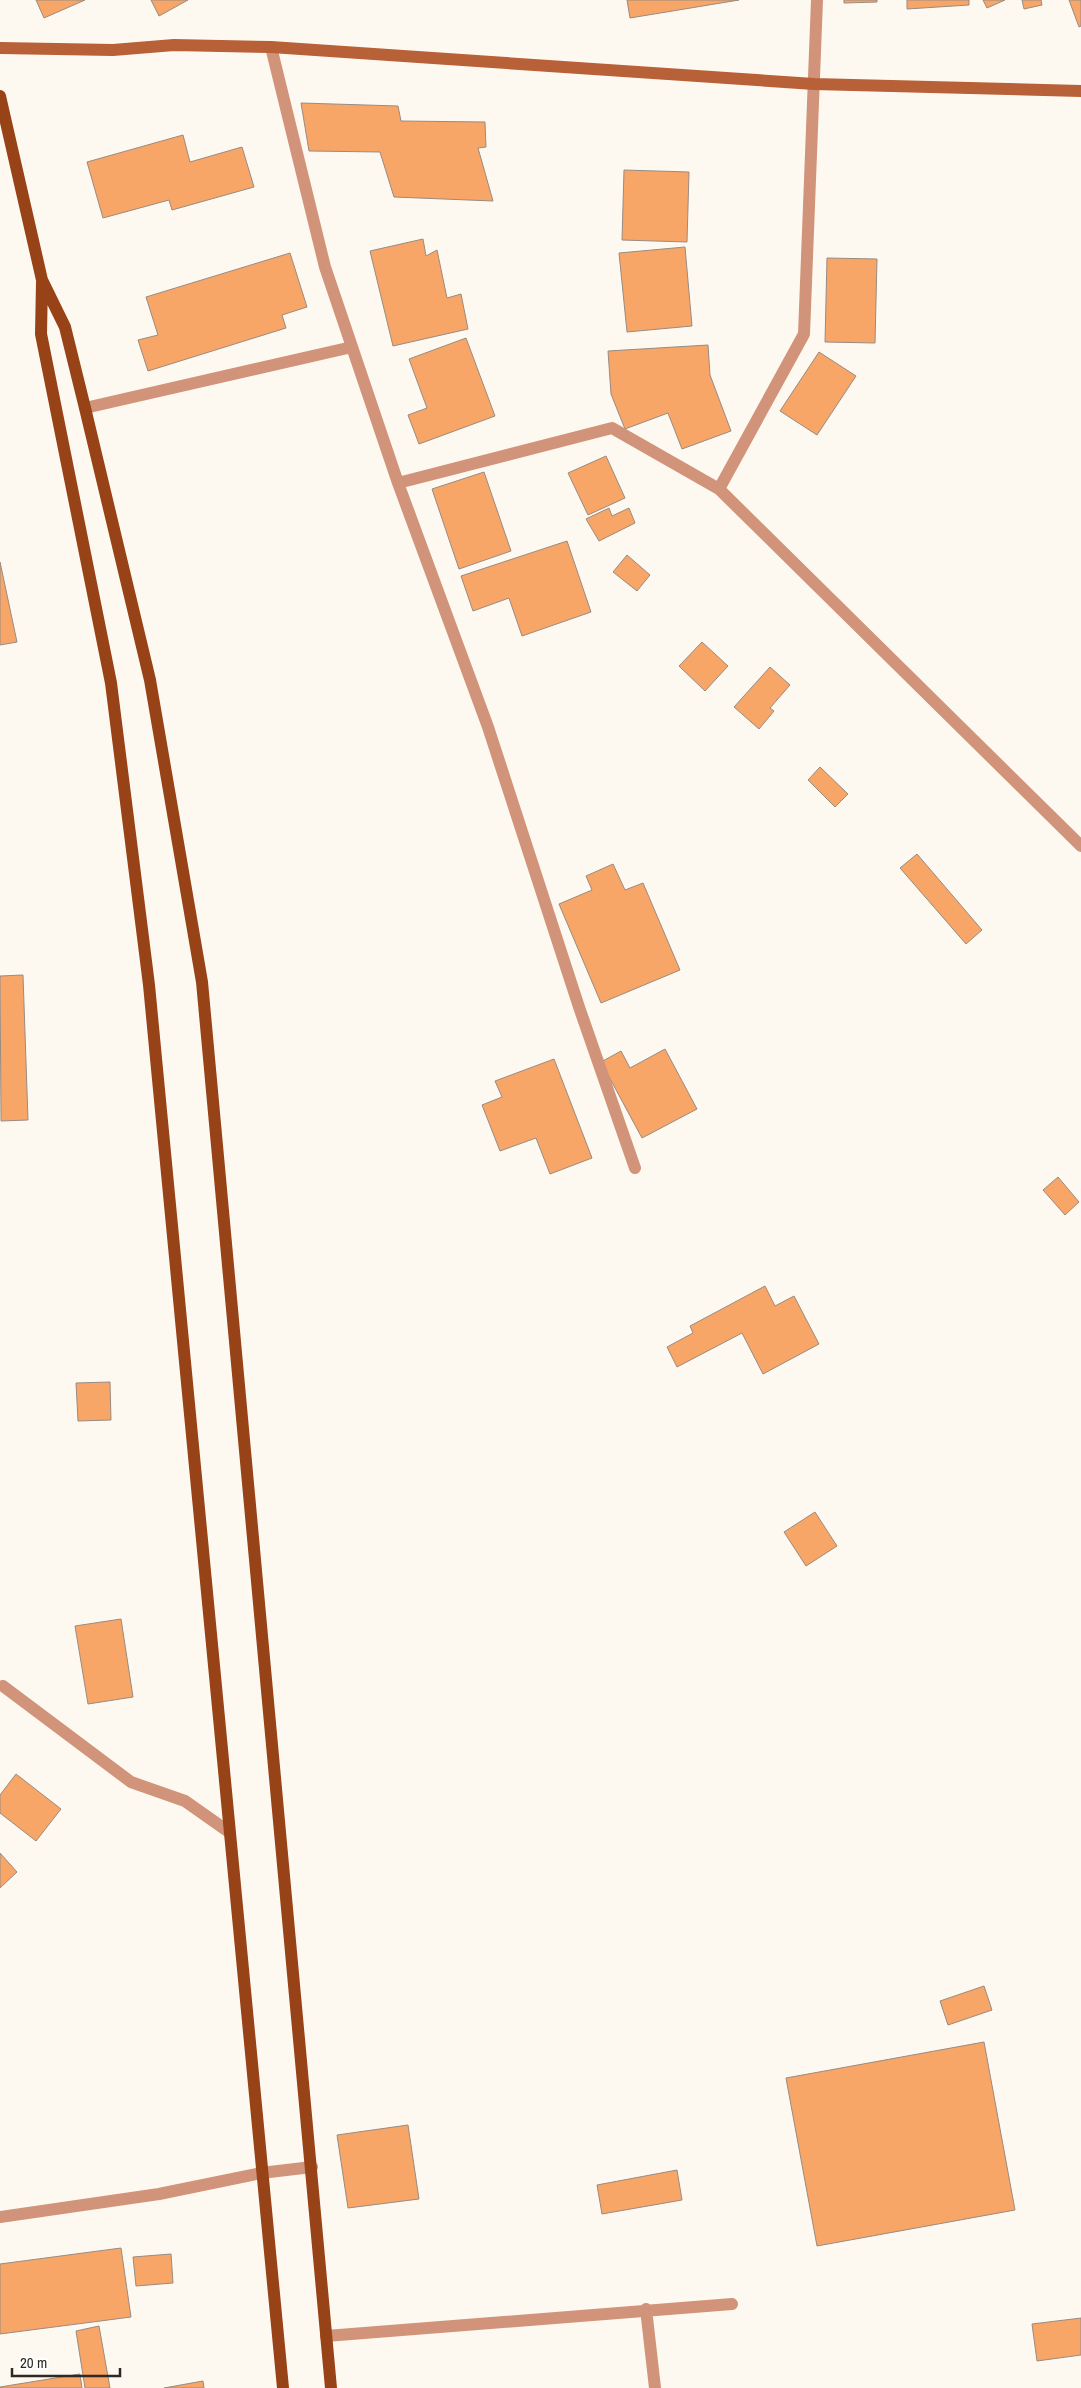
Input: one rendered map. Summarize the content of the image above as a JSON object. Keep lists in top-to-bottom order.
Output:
{
  "scale_bar": "20 m"
}
